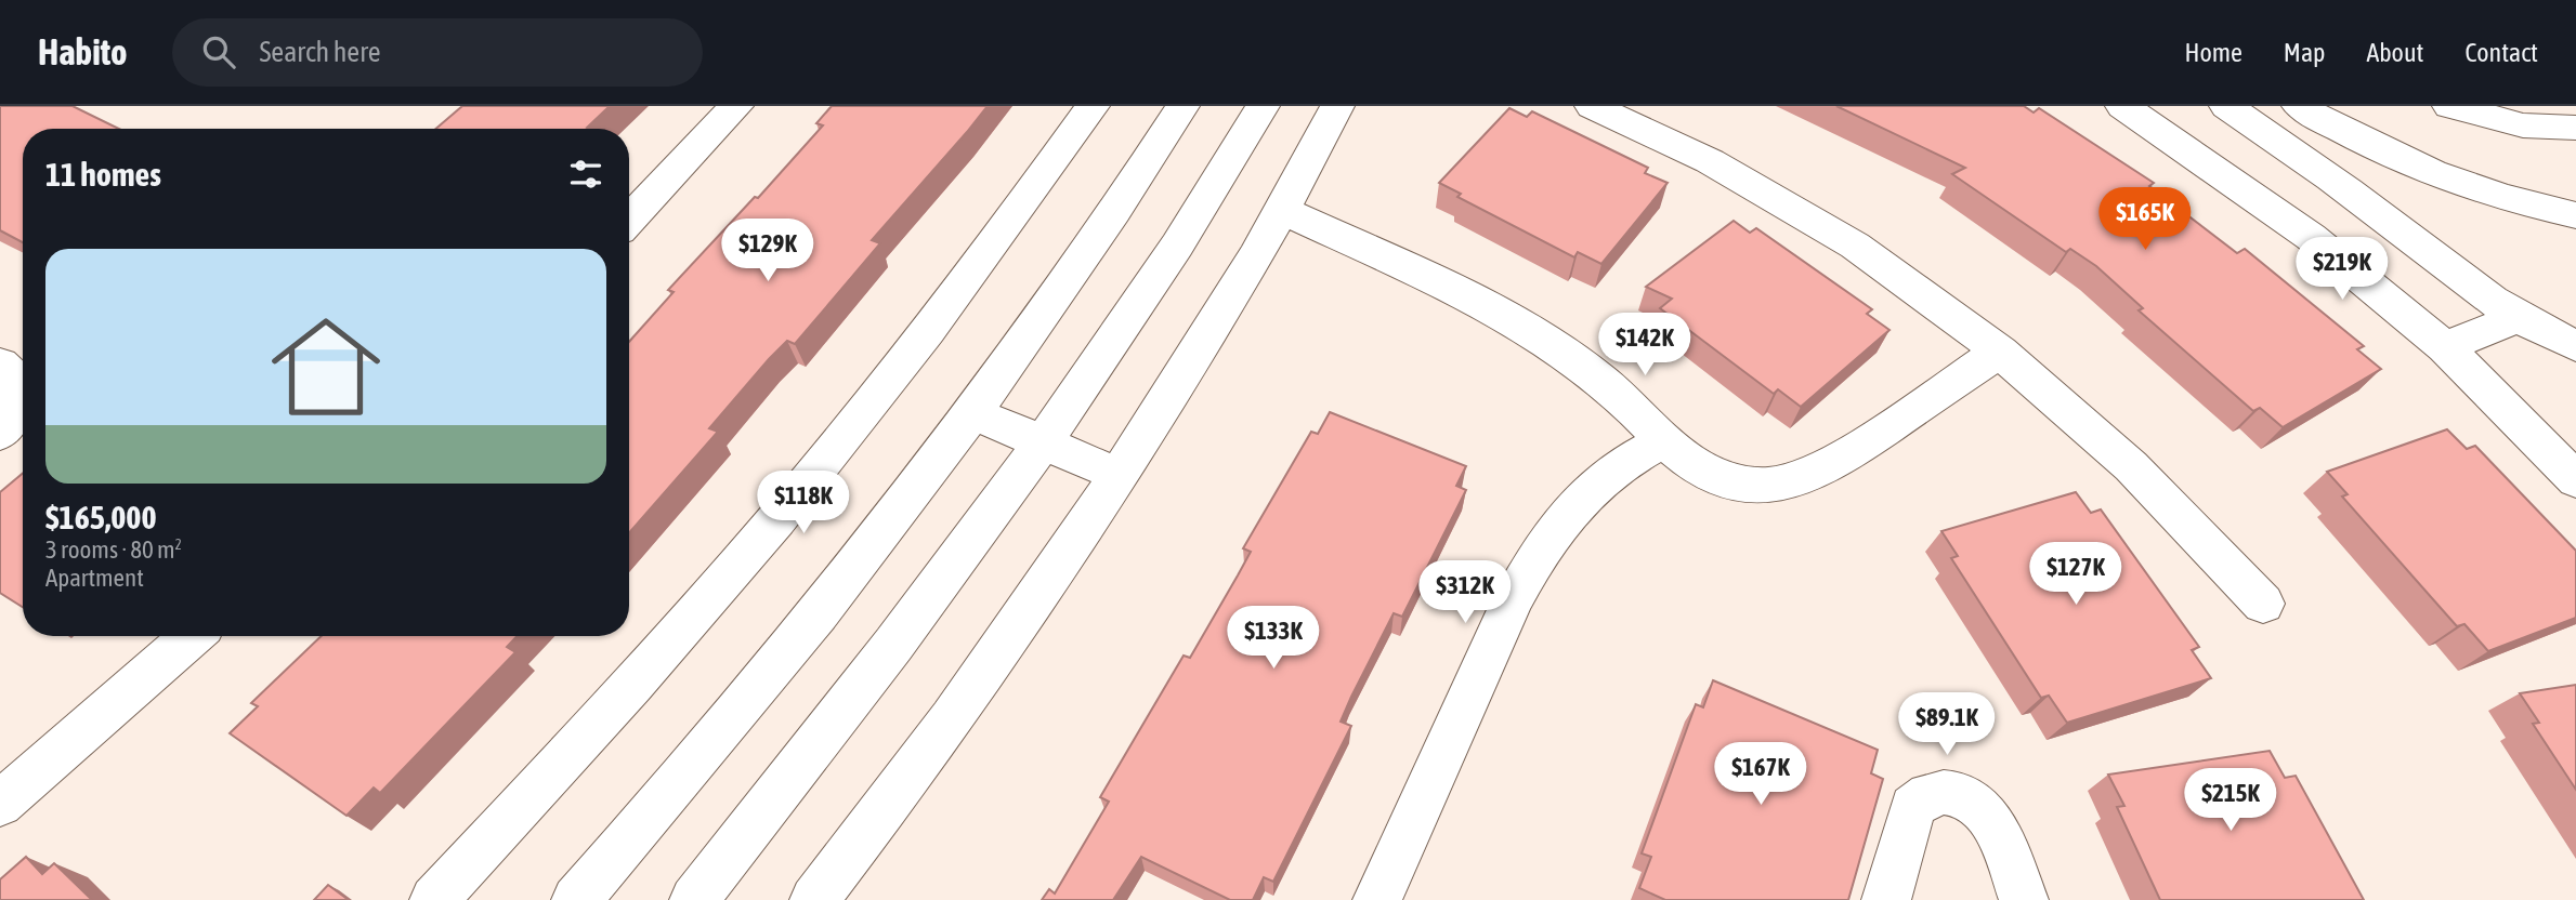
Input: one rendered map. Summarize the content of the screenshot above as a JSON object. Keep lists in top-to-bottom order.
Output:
{
  "page": {
    "header": "Habito",
    "search": "Search here",
    "nav": [
      "Home",
      "Map",
      "About",
      "Contact"
    ],
    "heading": "11 homes",
    "price": [
      "$165K",
      "$129K",
      "$219K",
      "$142K",
      "$118K",
      "$127K",
      "$312K",
      "$133K",
      "$89.1K",
      "$167K",
      "$215K"
    ],
    "list": [
      {
        "name": "$165,000",
        "note": "3 rooms · 80 m² · Apartment"
      }
    ]
  }
}
